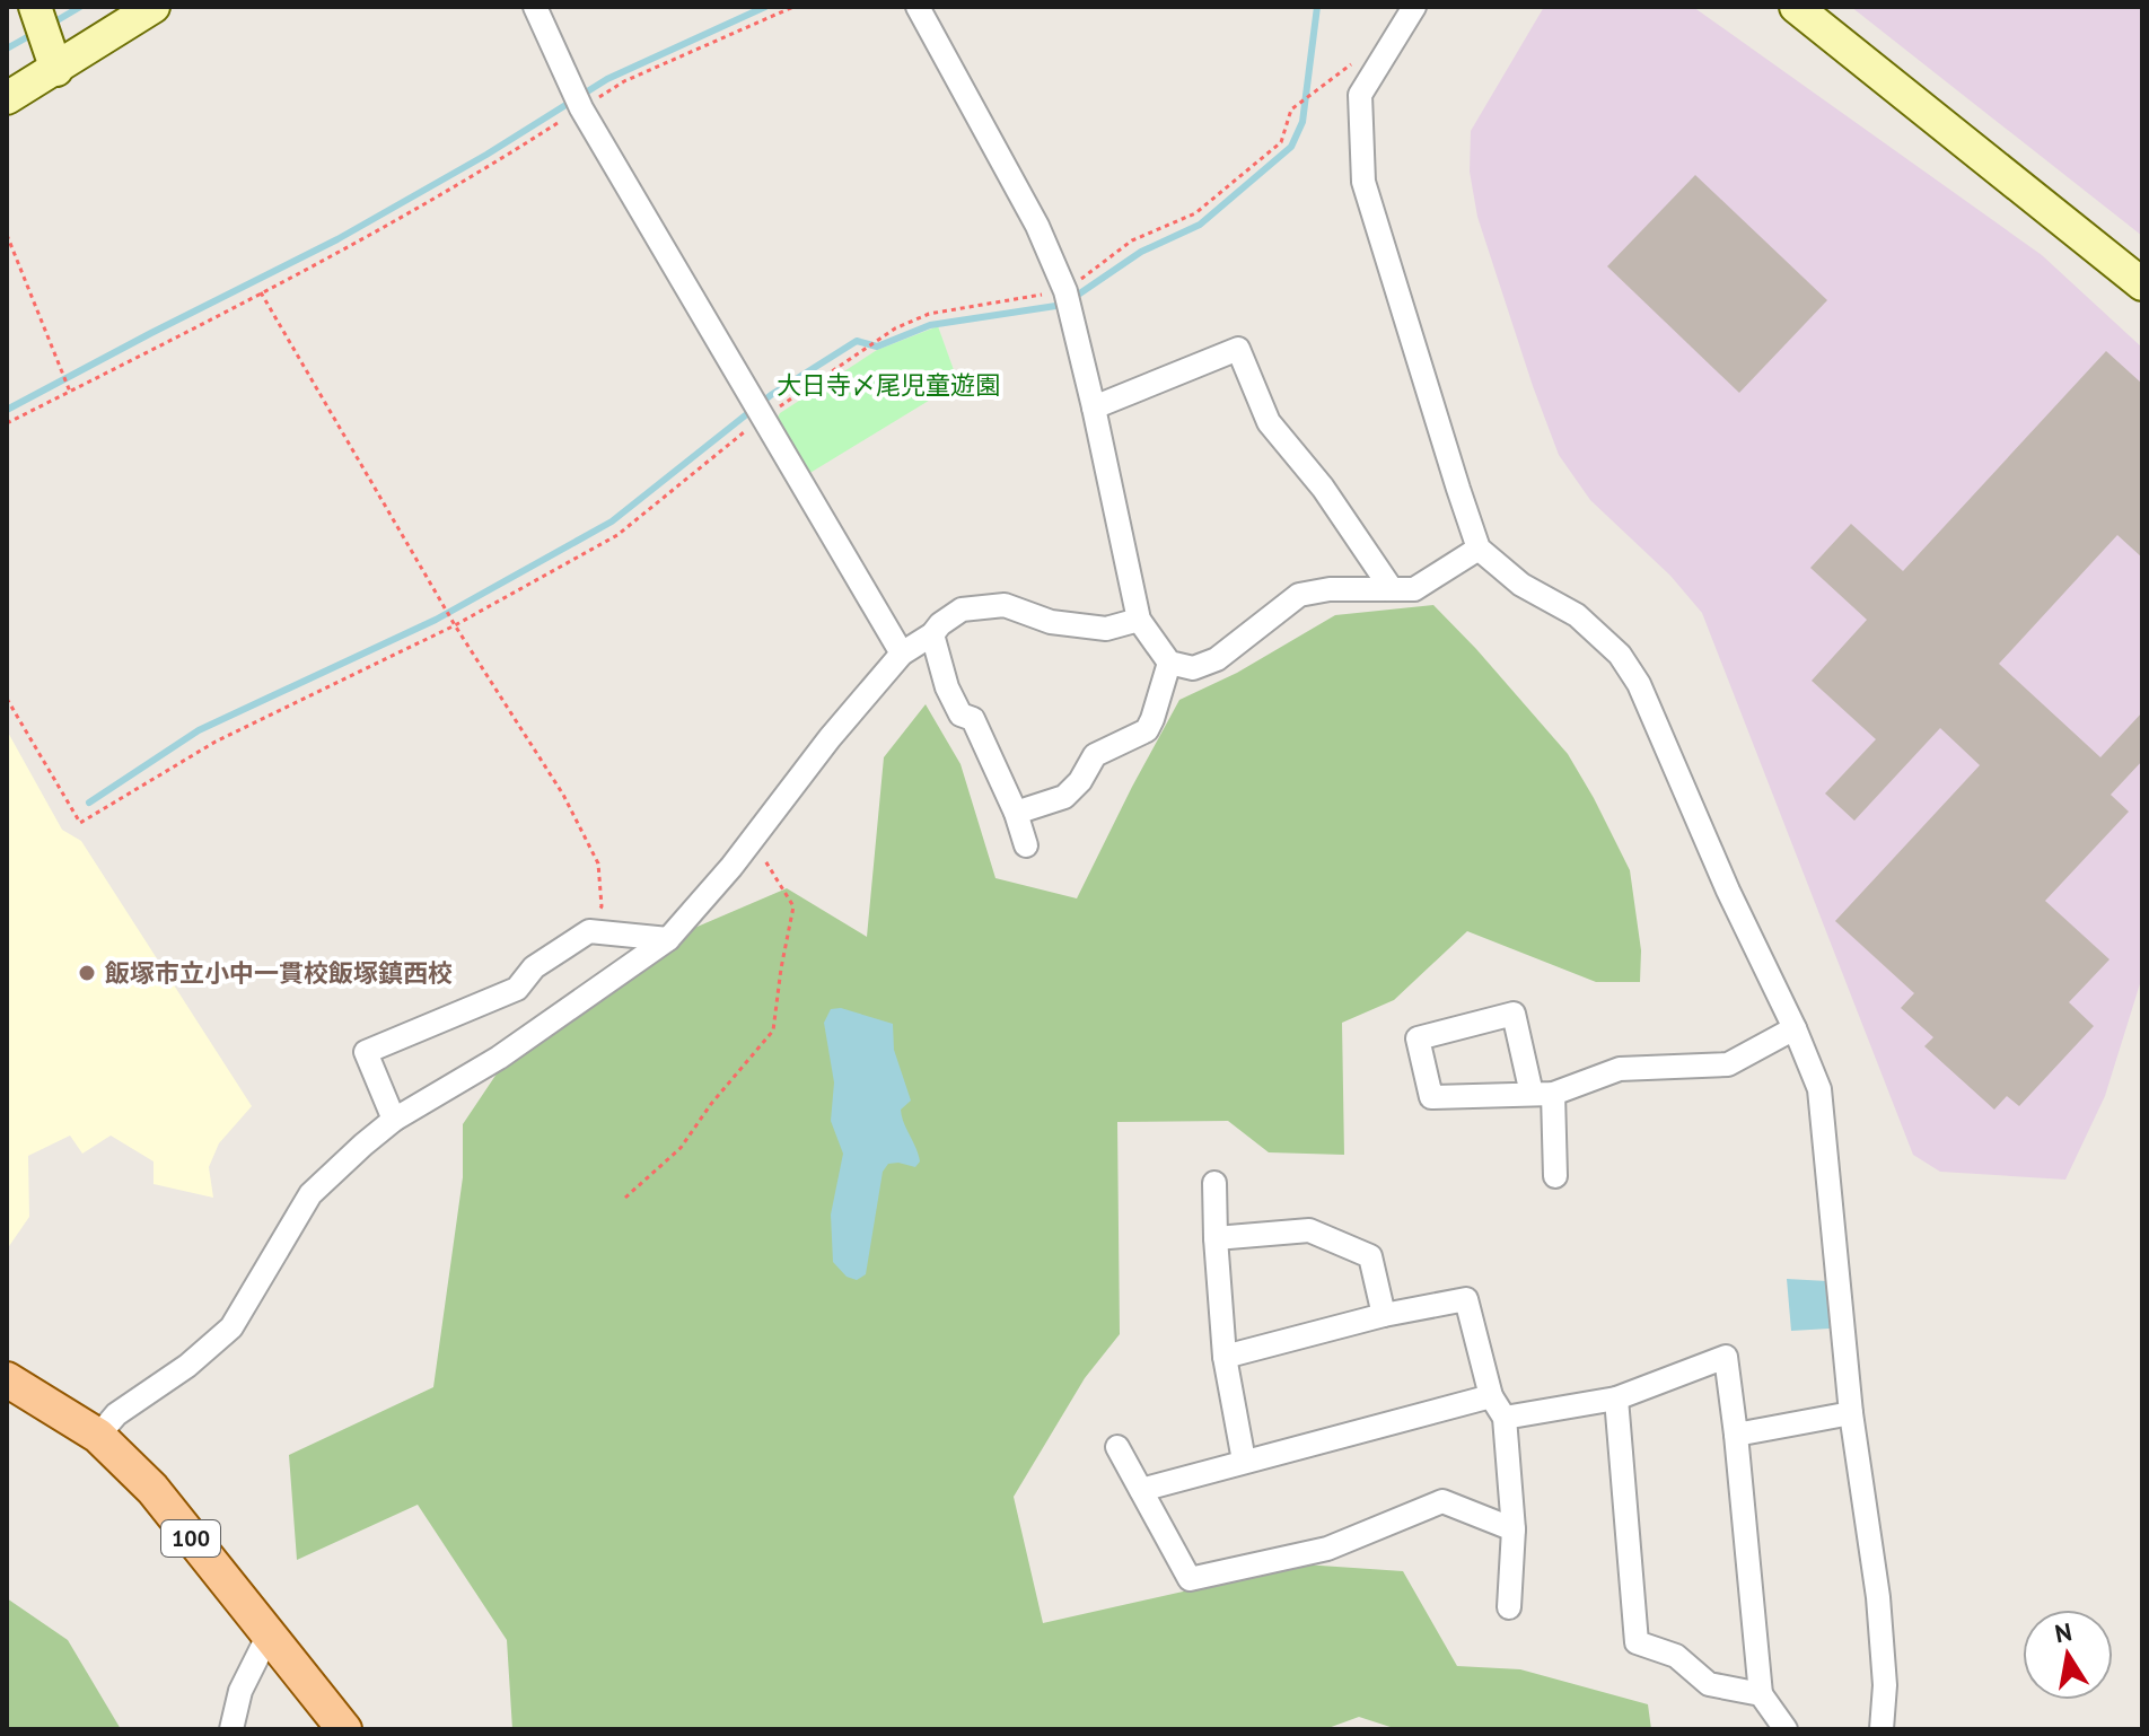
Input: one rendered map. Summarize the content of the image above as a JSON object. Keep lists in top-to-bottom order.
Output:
{
  "streets": {
    "main road": ["100"]
  },
  "parks": ["大日寺〆尾児童遊園"],
  "places": ["飯塚市立小中一貫校飯塚鎮西校"],
  "north": "top"
}
